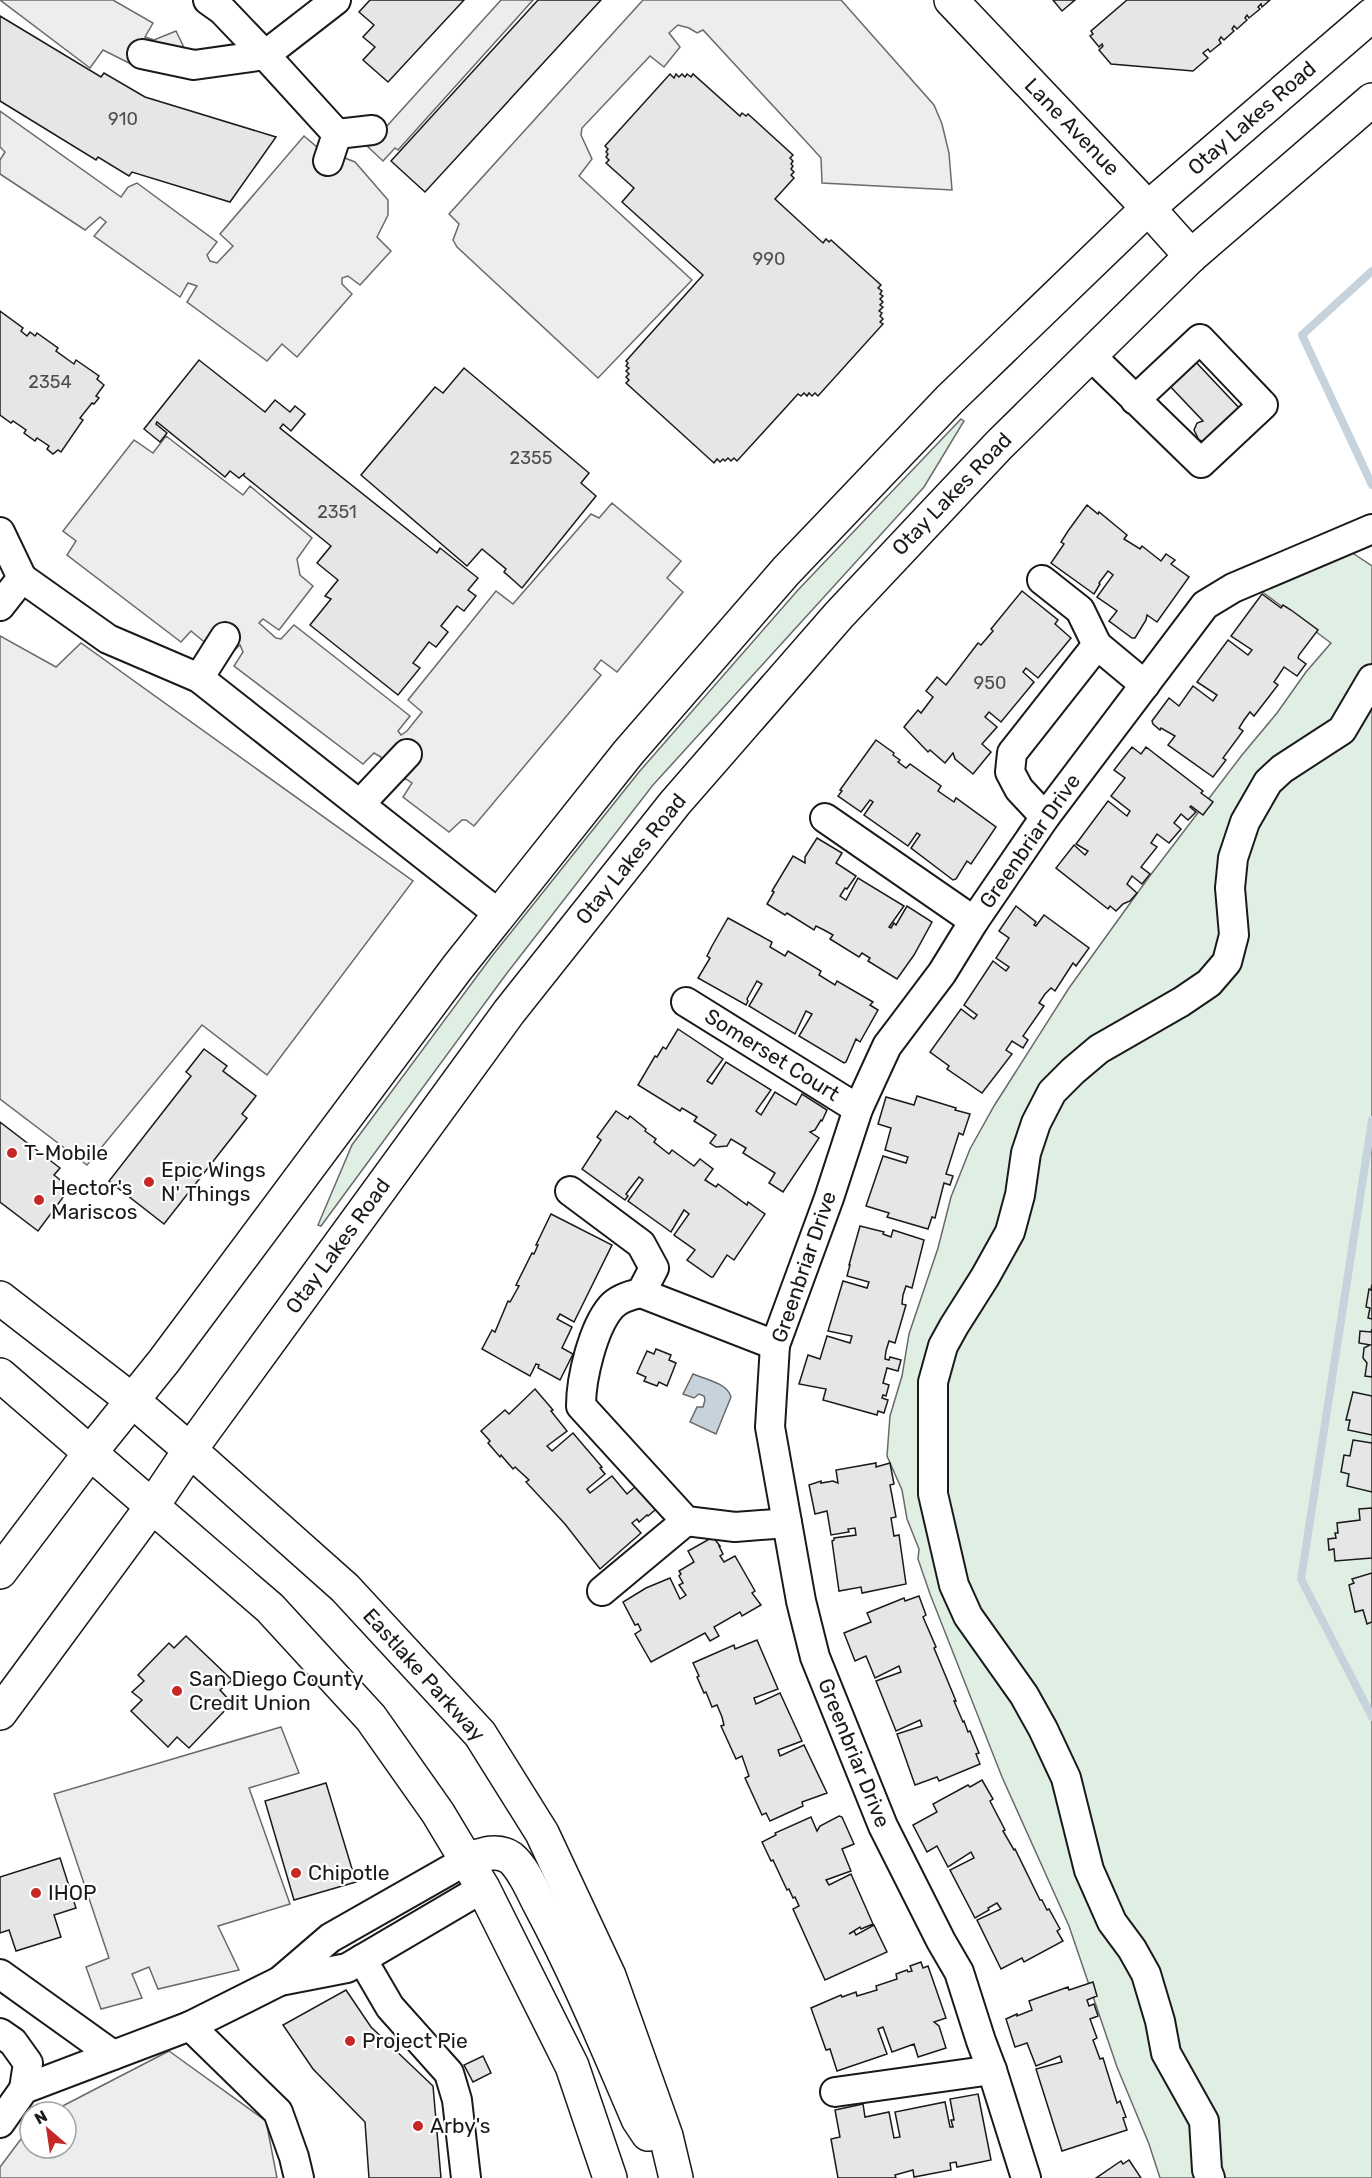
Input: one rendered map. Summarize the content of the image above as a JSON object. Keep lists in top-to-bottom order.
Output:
{
  "streets": {
    "main road": ["Otay Lakes Road", "Lane Avenue", "Eastlake Parkway"],
    "street": ["Greenbriar Drive", "Somerset Court"]
  },
  "crossings": [
    ["Otay Lakes Road", "Lane Avenue"],
    ["Otay Lakes Road", "Eastlake Parkway"],
    ["Greenbriar Drive", "Somerset Court"]
  ],
  "places": [
    "T-Mobile",
    "Epic Wings N' Things",
    "Hector's Mariscos",
    "San Diego County Credit Union",
    "Chipotle",
    "IHOP",
    "Project Pie",
    "Arby's"
  ],
  "house_numbers": [
    "910",
    "990",
    "2354",
    "2355",
    "2351",
    "950"
  ],
  "north": "top left"
}
